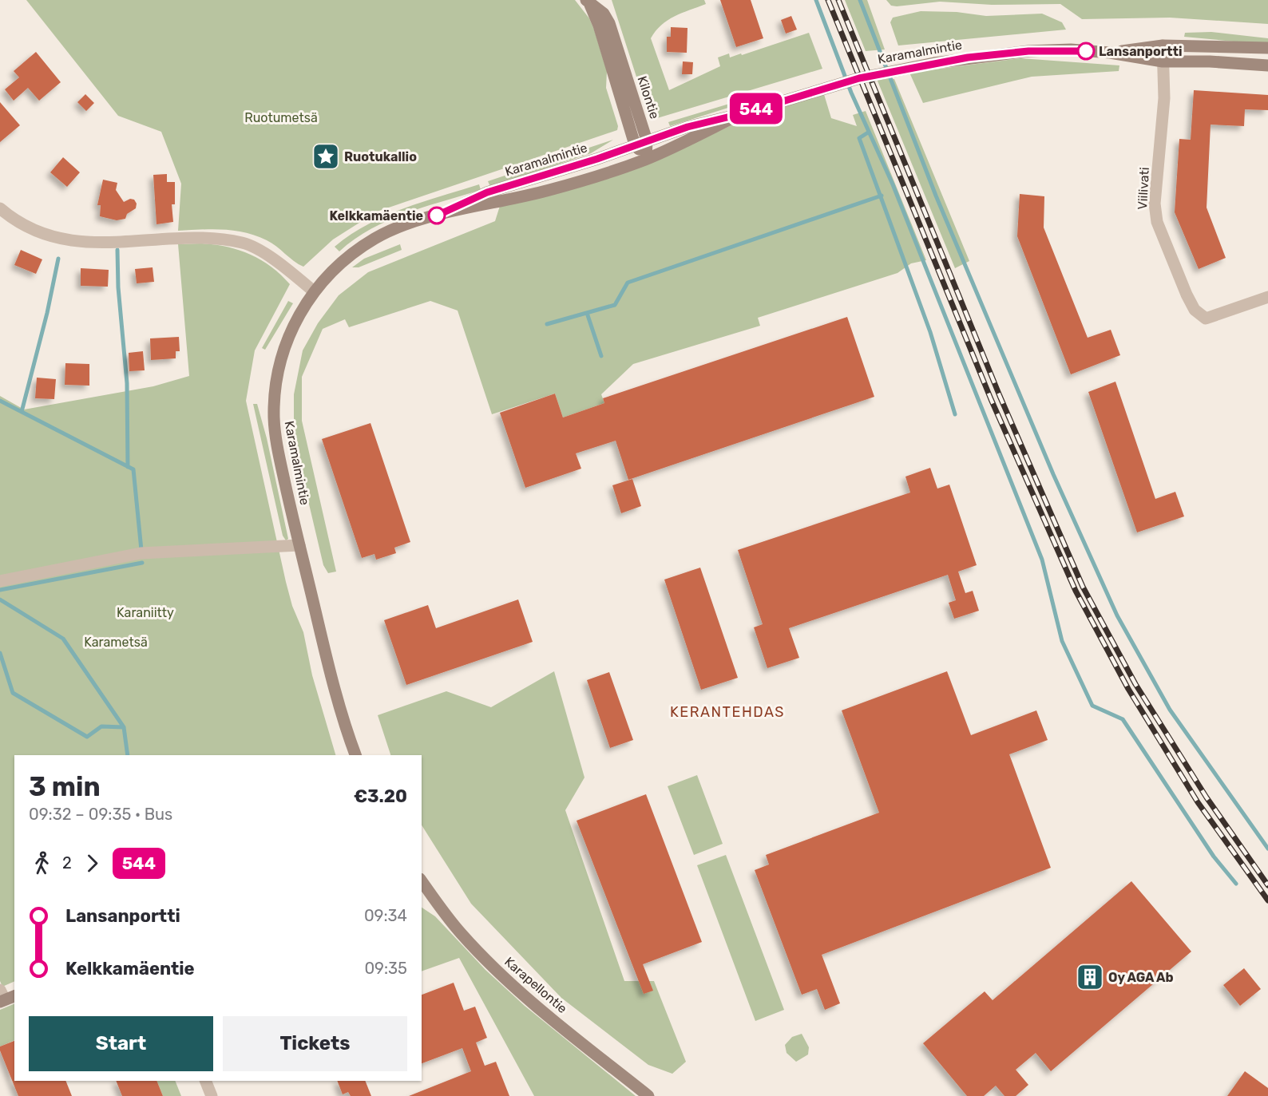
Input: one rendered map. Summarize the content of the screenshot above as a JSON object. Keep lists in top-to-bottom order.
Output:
{
  "streets": {
    "street": [
      "Karamalmintie",
      "Kilontie",
      "Viilivati",
      "Karapellontie"
    ]
  },
  "crossings": [
    ["Karamalmintie", "Kilontie"],
    ["Karamalmintie", "Viilivati"]
  ],
  "districts": ["KERANTEHDAS"],
  "parks": ["Ruotumetsä", "Karaniitty", "Karametsä"],
  "places": {
    "other": ["Lansanportti", "Kelkkamäentie"],
    "place": ["Ruotukallio"],
    "building": ["Oy AGA Ab"]
  },
  "lines": ["bus line 544"],
  "page": {
    "on_map": "544",
    "heading": ["3 min", "09:32 – 09:35 · Bus", "€3.20"],
    "legs": ["2", "544"],
    "list": [
      {
        "name": "Lansanportti",
        "value": "09:34"
      },
      {
        "name": "Kelkkamäentie",
        "value": "09:35"
      }
    ],
    "buttons": ["Start", "Tickets"]
  }
}
